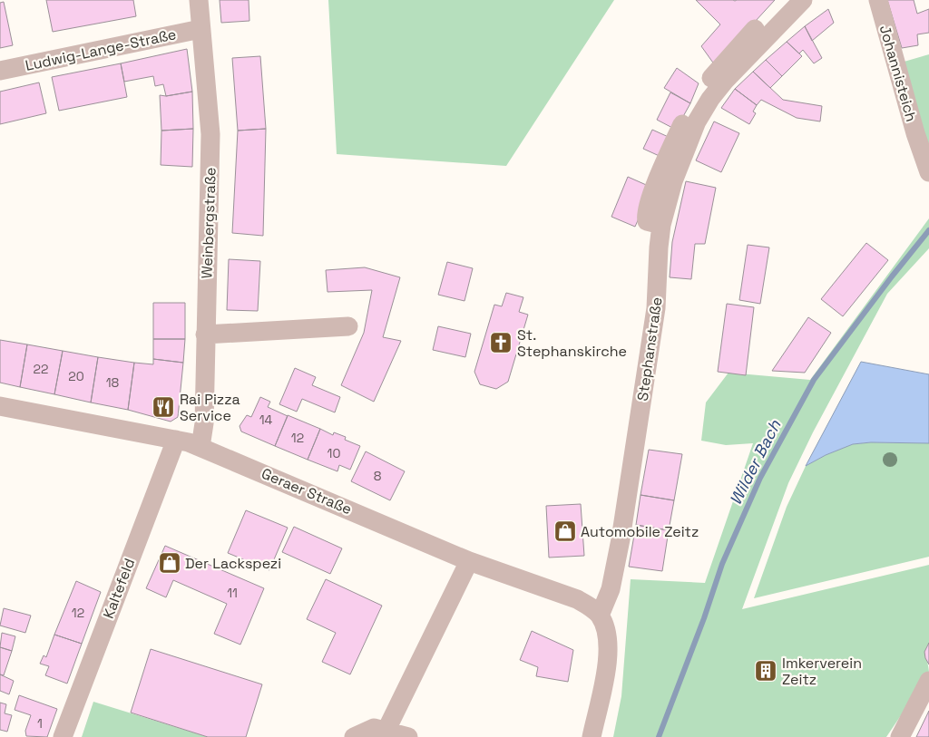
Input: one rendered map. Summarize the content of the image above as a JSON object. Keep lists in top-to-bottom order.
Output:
{
  "streets": {
    "street": [
      "Ludwig-Lange-Straße",
      "Johannisteich",
      "Weinbergstraße",
      "Stephanstraße",
      "Geraer Straße",
      "Kaltefeld"
    ]
  },
  "crossings": [
    ["Ludwig-Lange-Straße", "Weinbergstraße"],
    ["Weinbergstraße", "Geraer Straße"],
    ["Stephanstraße", "Geraer Straße"],
    ["Geraer Straße", "Kaltefeld"]
  ],
  "water": ["Wilder Bach"],
  "places": {
    "church": ["St. Stephanskirche"],
    "restaurant": ["Rai Pizza Service"],
    "shop": ["Automobile Zeitz", "Der Lackspezi"],
    "building": ["Imkerverein Zeitz"]
  },
  "house_numbers": [
    "22",
    "20",
    "18",
    "14",
    "12",
    "10",
    "8",
    "11",
    "12",
    "1"
  ]
}
